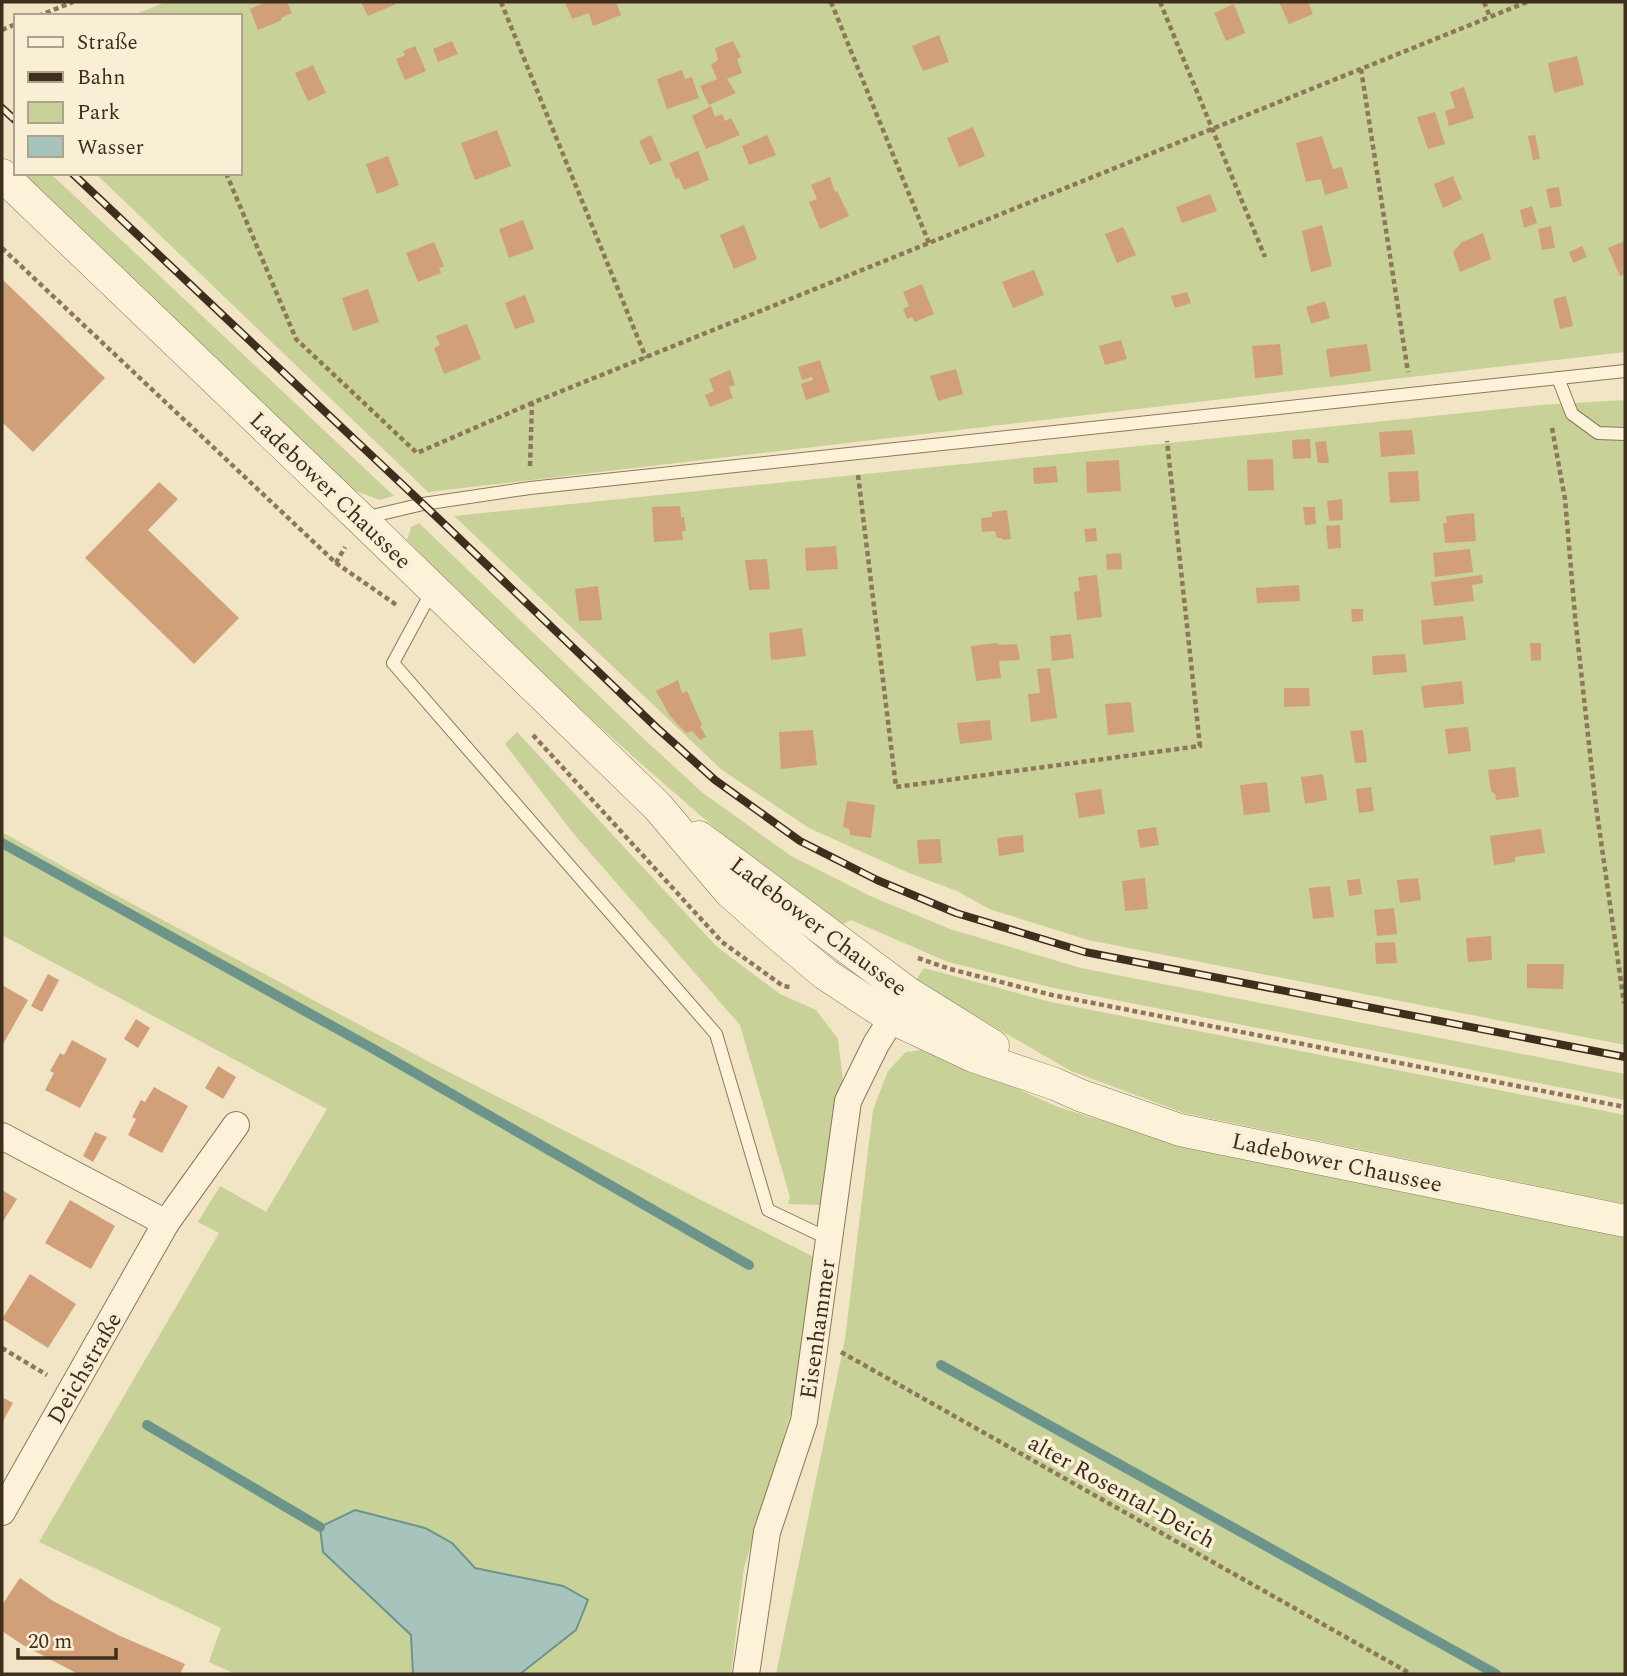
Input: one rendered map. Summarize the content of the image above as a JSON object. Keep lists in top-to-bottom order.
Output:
{
  "streets": {
    "street": ["Ladebower Chaussee", "Eisenhammer", "Deichstraße"],
    "path": ["alter Rosental-Deich"]
  },
  "crossings": [
    ["Ladebower Chaussee", "Eisenhammer"],
    ["Eisenhammer", "alter Rosental-Deich"]
  ],
  "legend": [
    "Straße",
    "Bahn",
    "Park",
    "Wasser"
  ],
  "scale_bar": "20 m"
}
